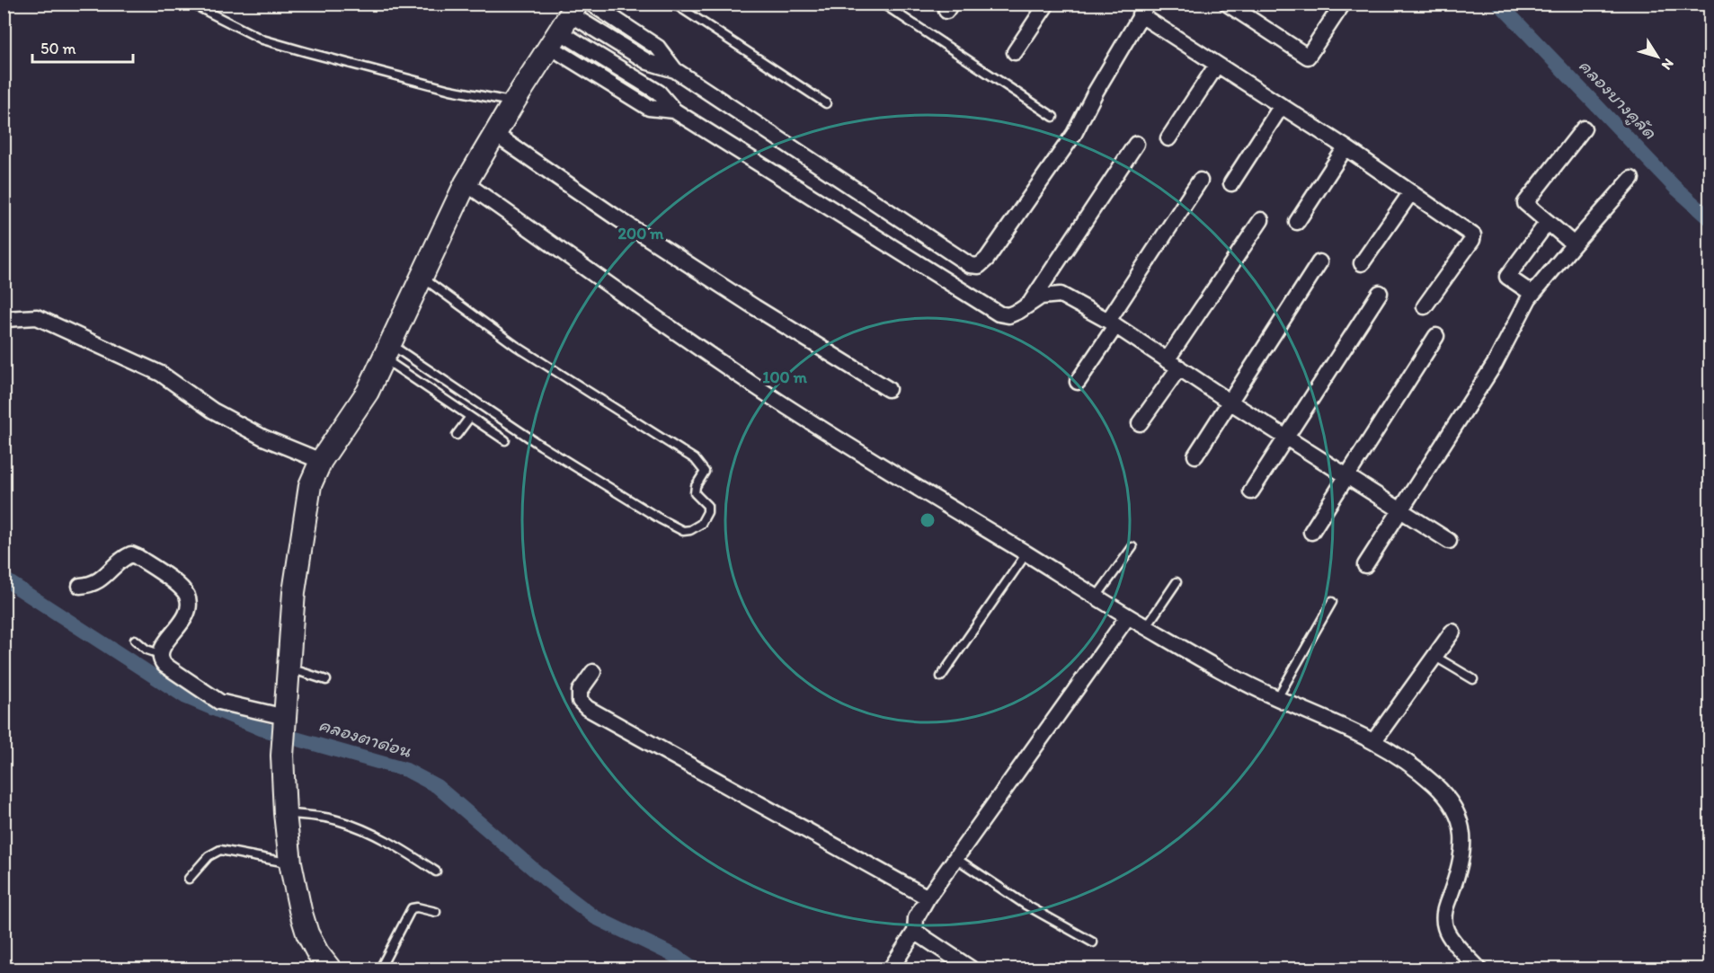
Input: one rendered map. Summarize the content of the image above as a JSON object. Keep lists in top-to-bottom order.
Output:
{
  "water": ["คลองบางคูลัด", "คลองตาด่อน"],
  "scale_bar": "50 m",
  "north": "bottom right",
  "rings": ["200 m", "100 m"]
}
